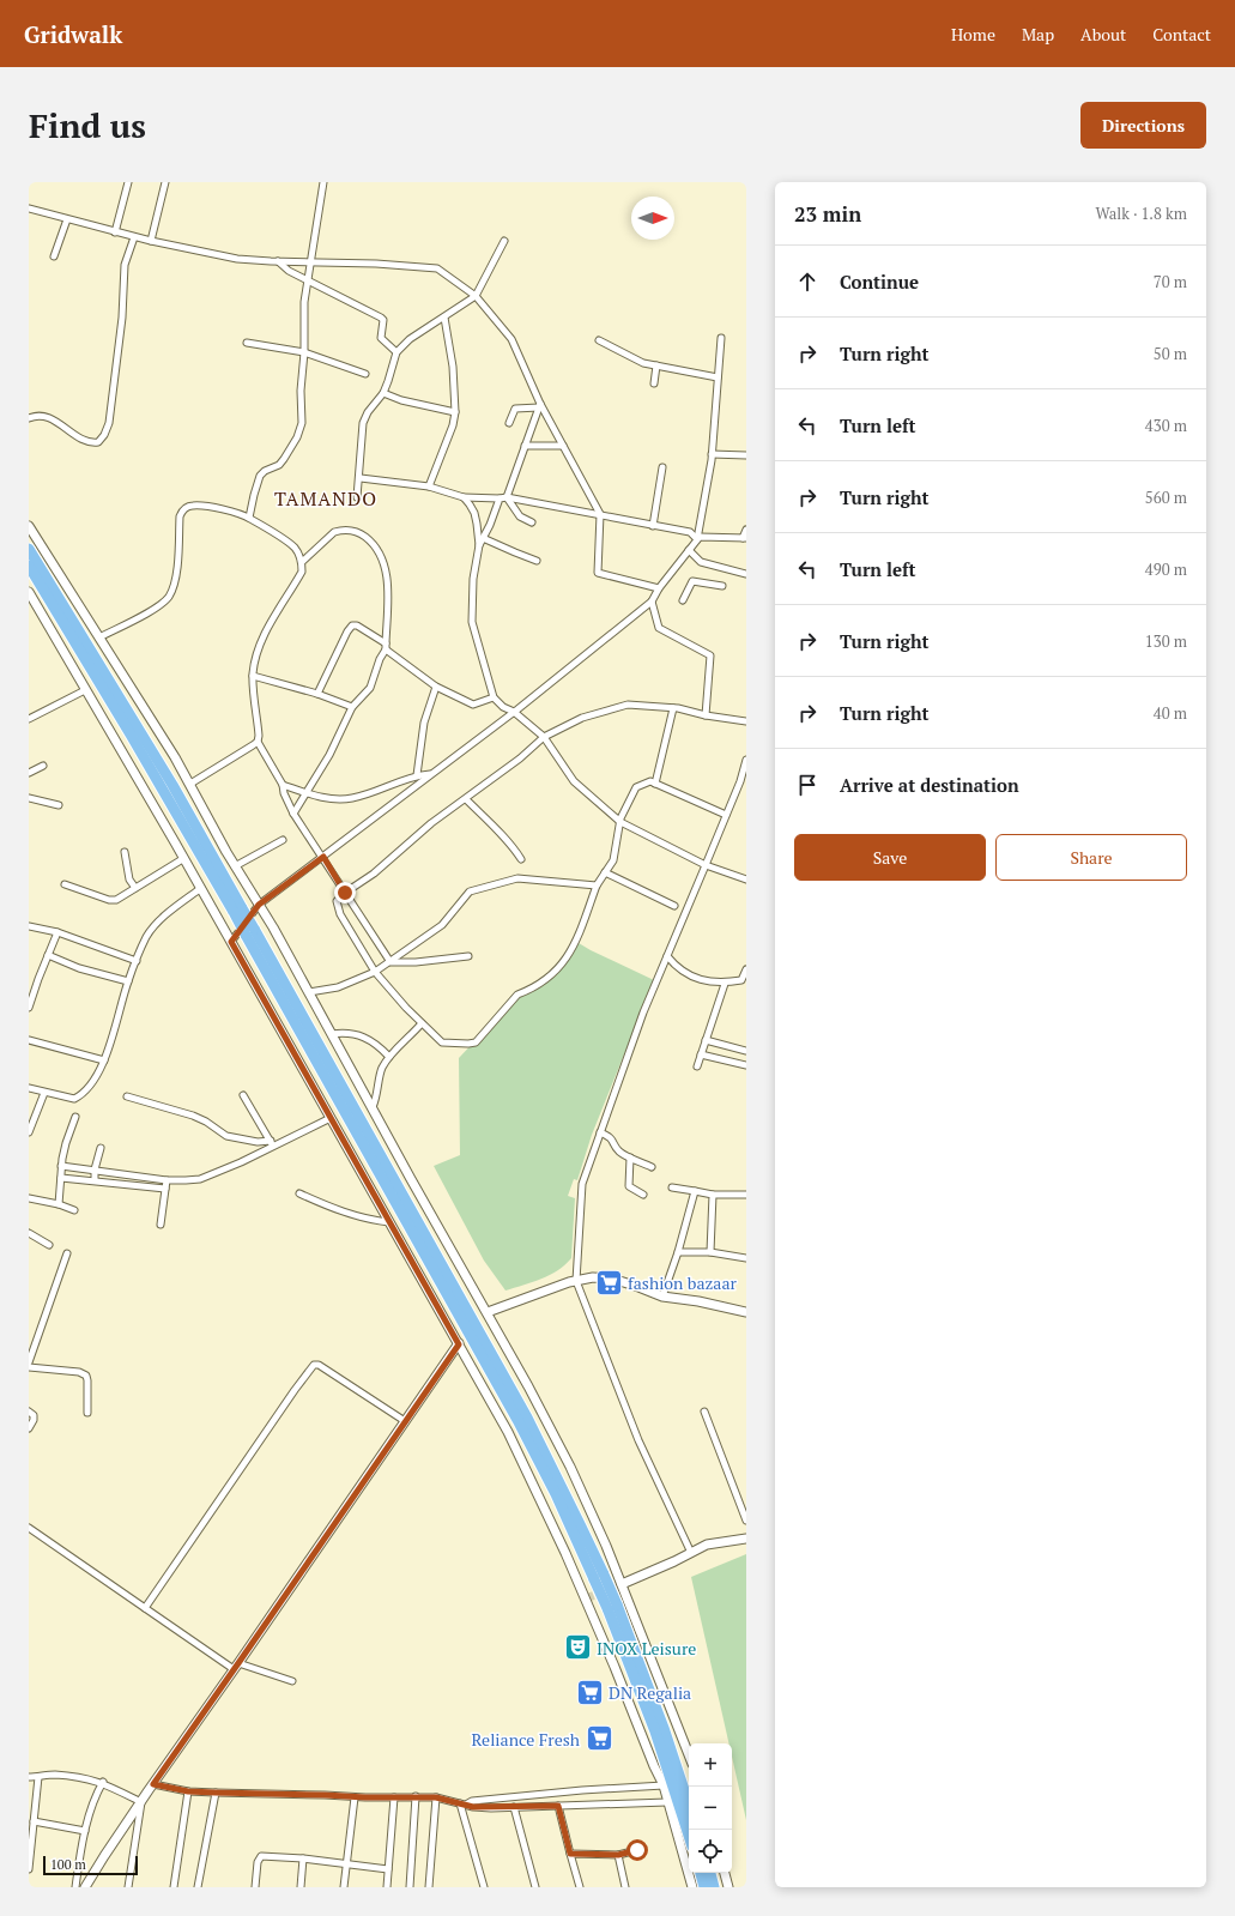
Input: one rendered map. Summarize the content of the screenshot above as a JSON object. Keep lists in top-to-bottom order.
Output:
{
  "districts": ["TAMANDO"],
  "places": {
    "supermarket": ["fashion bazaar", "DN Regalia", "Reliance Fresh"],
    "theatre": ["INOX Leisure"]
  },
  "scale_bar": "100 m",
  "north": "right",
  "page": {
    "header": "Gridwalk",
    "nav": [
      "Home",
      "Map",
      "About",
      "Contact"
    ],
    "buttons": [
      "Directions",
      ["Save", "Share"]
    ],
    "title": "Find us",
    "heading": ["23 min", "Walk · 1.8 km"],
    "list": [
      ["Continue", "70 m"],
      ["Turn right", "50 m"],
      ["Turn left", "430 m"],
      ["Turn right", "560 m"],
      ["Turn left", "490 m"],
      ["Turn right", "130 m"],
      ["Turn right", "40 m"],
      "Arrive at destination"
    ],
    "map_buttons": ["+", "−"],
    "scale": "100 m"
  }
}
